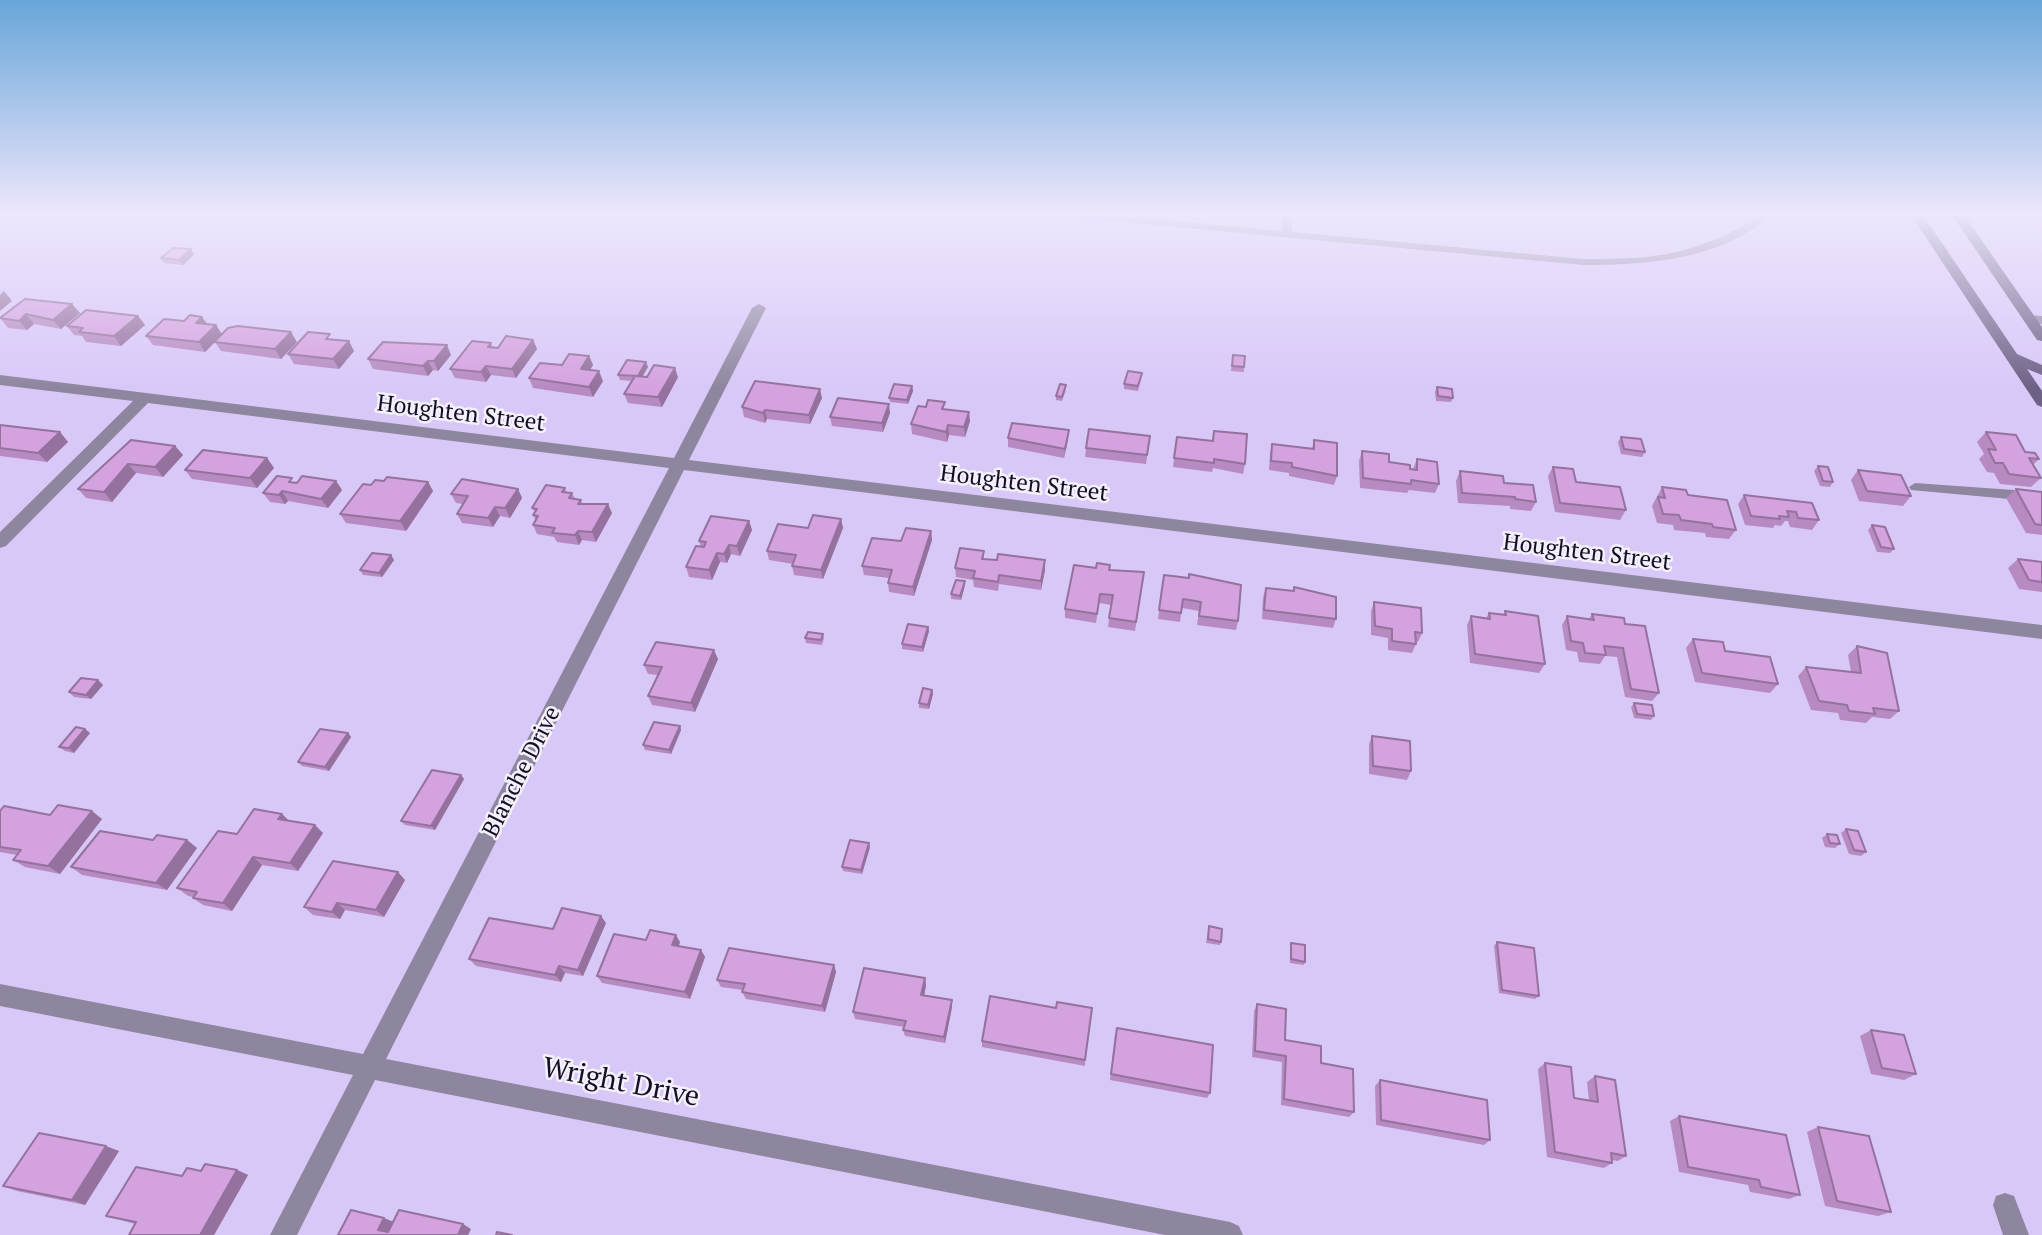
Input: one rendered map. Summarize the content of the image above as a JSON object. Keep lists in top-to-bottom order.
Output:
{
  "streets": {
    "street": ["Houghten Street", "Blanche Drive", "Wright Drive"]
  },
  "crossings": [
    ["Houghten Street", "Blanche Drive"],
    ["Blanche Drive", "Wright Drive"]
  ]
}
